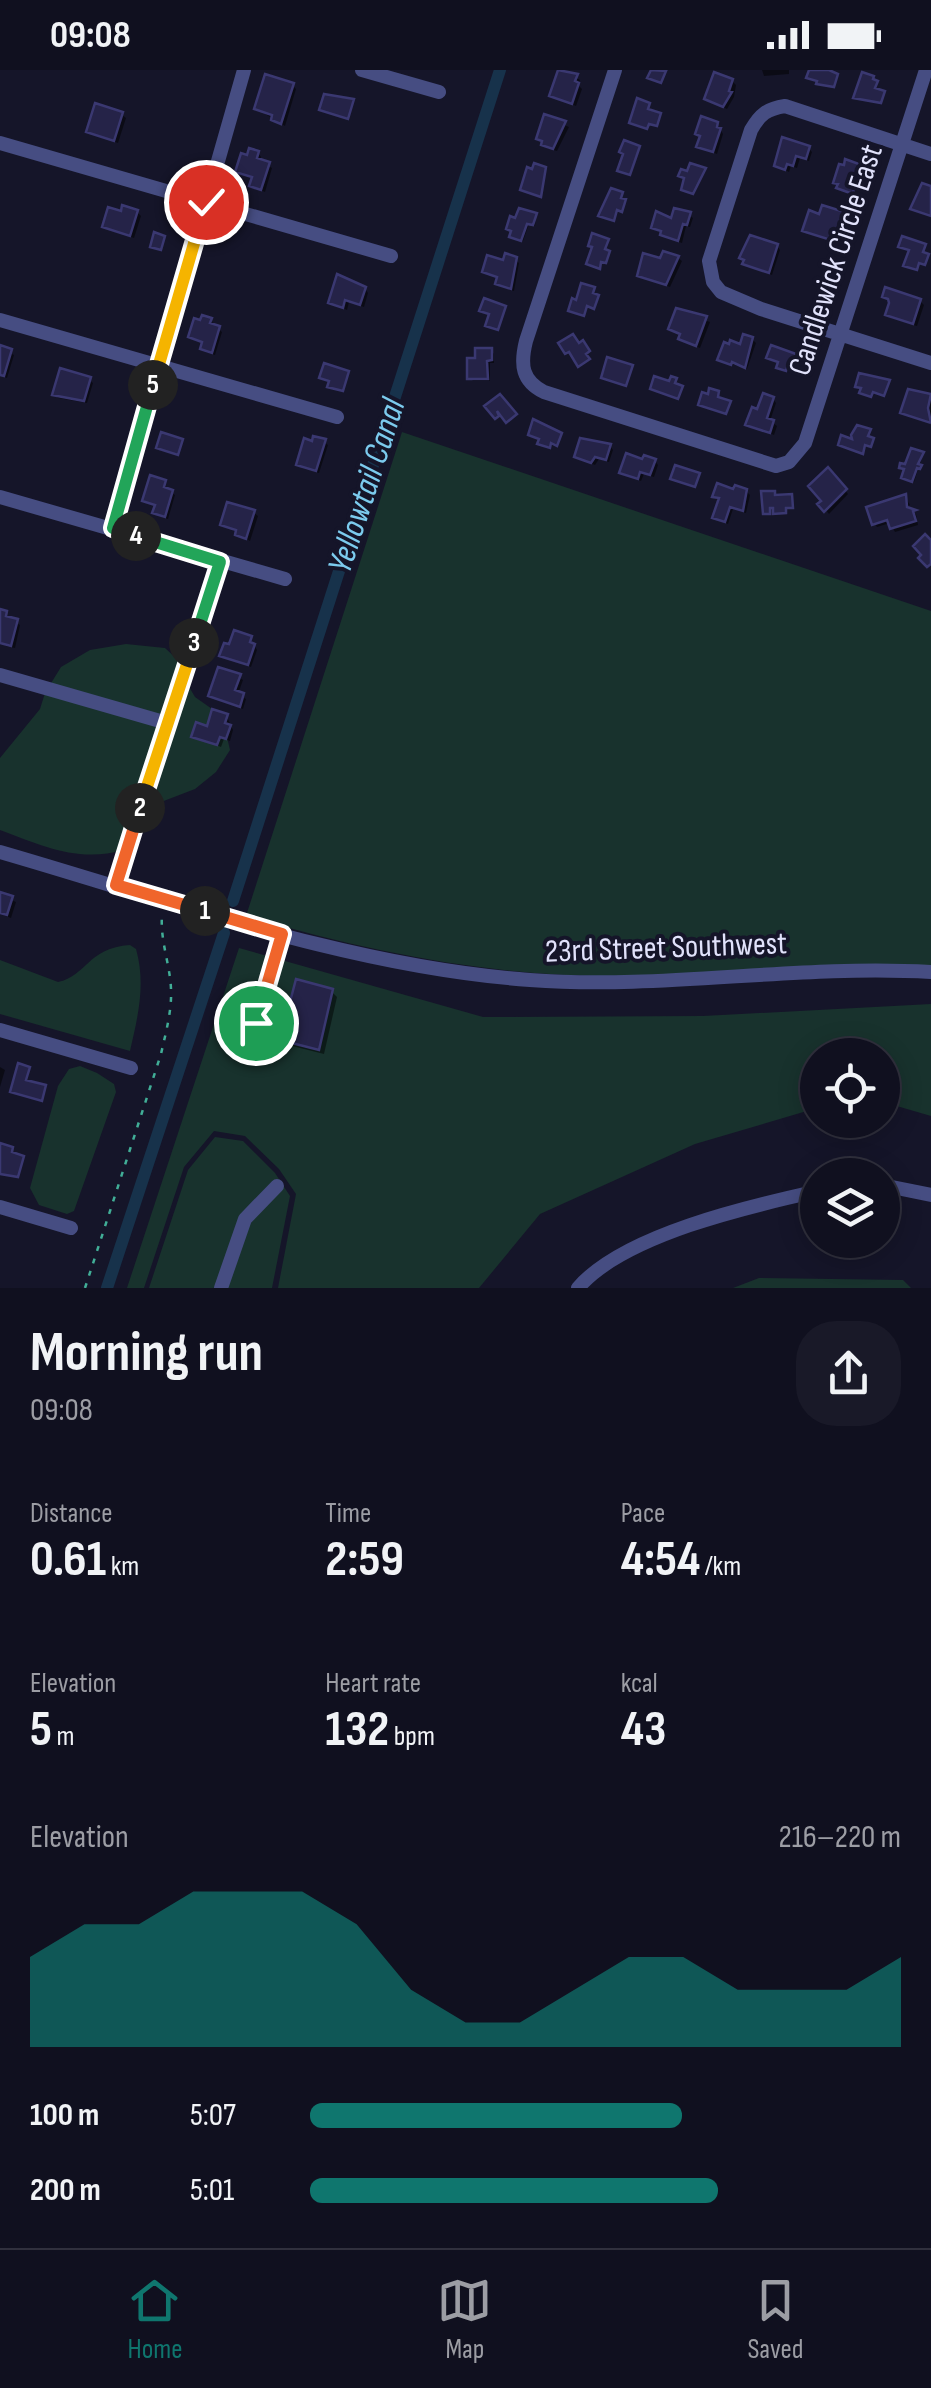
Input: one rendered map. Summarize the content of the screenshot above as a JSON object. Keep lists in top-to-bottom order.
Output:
{
  "streets": {
    "street": ["Candlewick Circle East", "23rd Street Southwest"]
  },
  "water": ["Yellowtail Canal"],
  "page": {
    "status": "09:08",
    "pins": [
      "5",
      "4",
      "3",
      "2",
      "1"
    ],
    "heading": ["Morning run", "09:08"],
    "stats": [
      ["Distance", "0.61 km"],
      ["Time", "2:59"],
      ["Pace", "4:54 /km"],
      ["Elevation", "5 m"],
      ["Heart rate", "132 bpm"],
      ["kcal", "43"]
    ],
    "chart": ["Elevation", "216–220 m"],
    "list": [
      {
        "name": "100 m",
        "note": "5:07"
      },
      {
        "name": "200 m",
        "note": "5:01"
      }
    ],
    "tabs": ["Home", "Map", "Saved"]
  }
}
